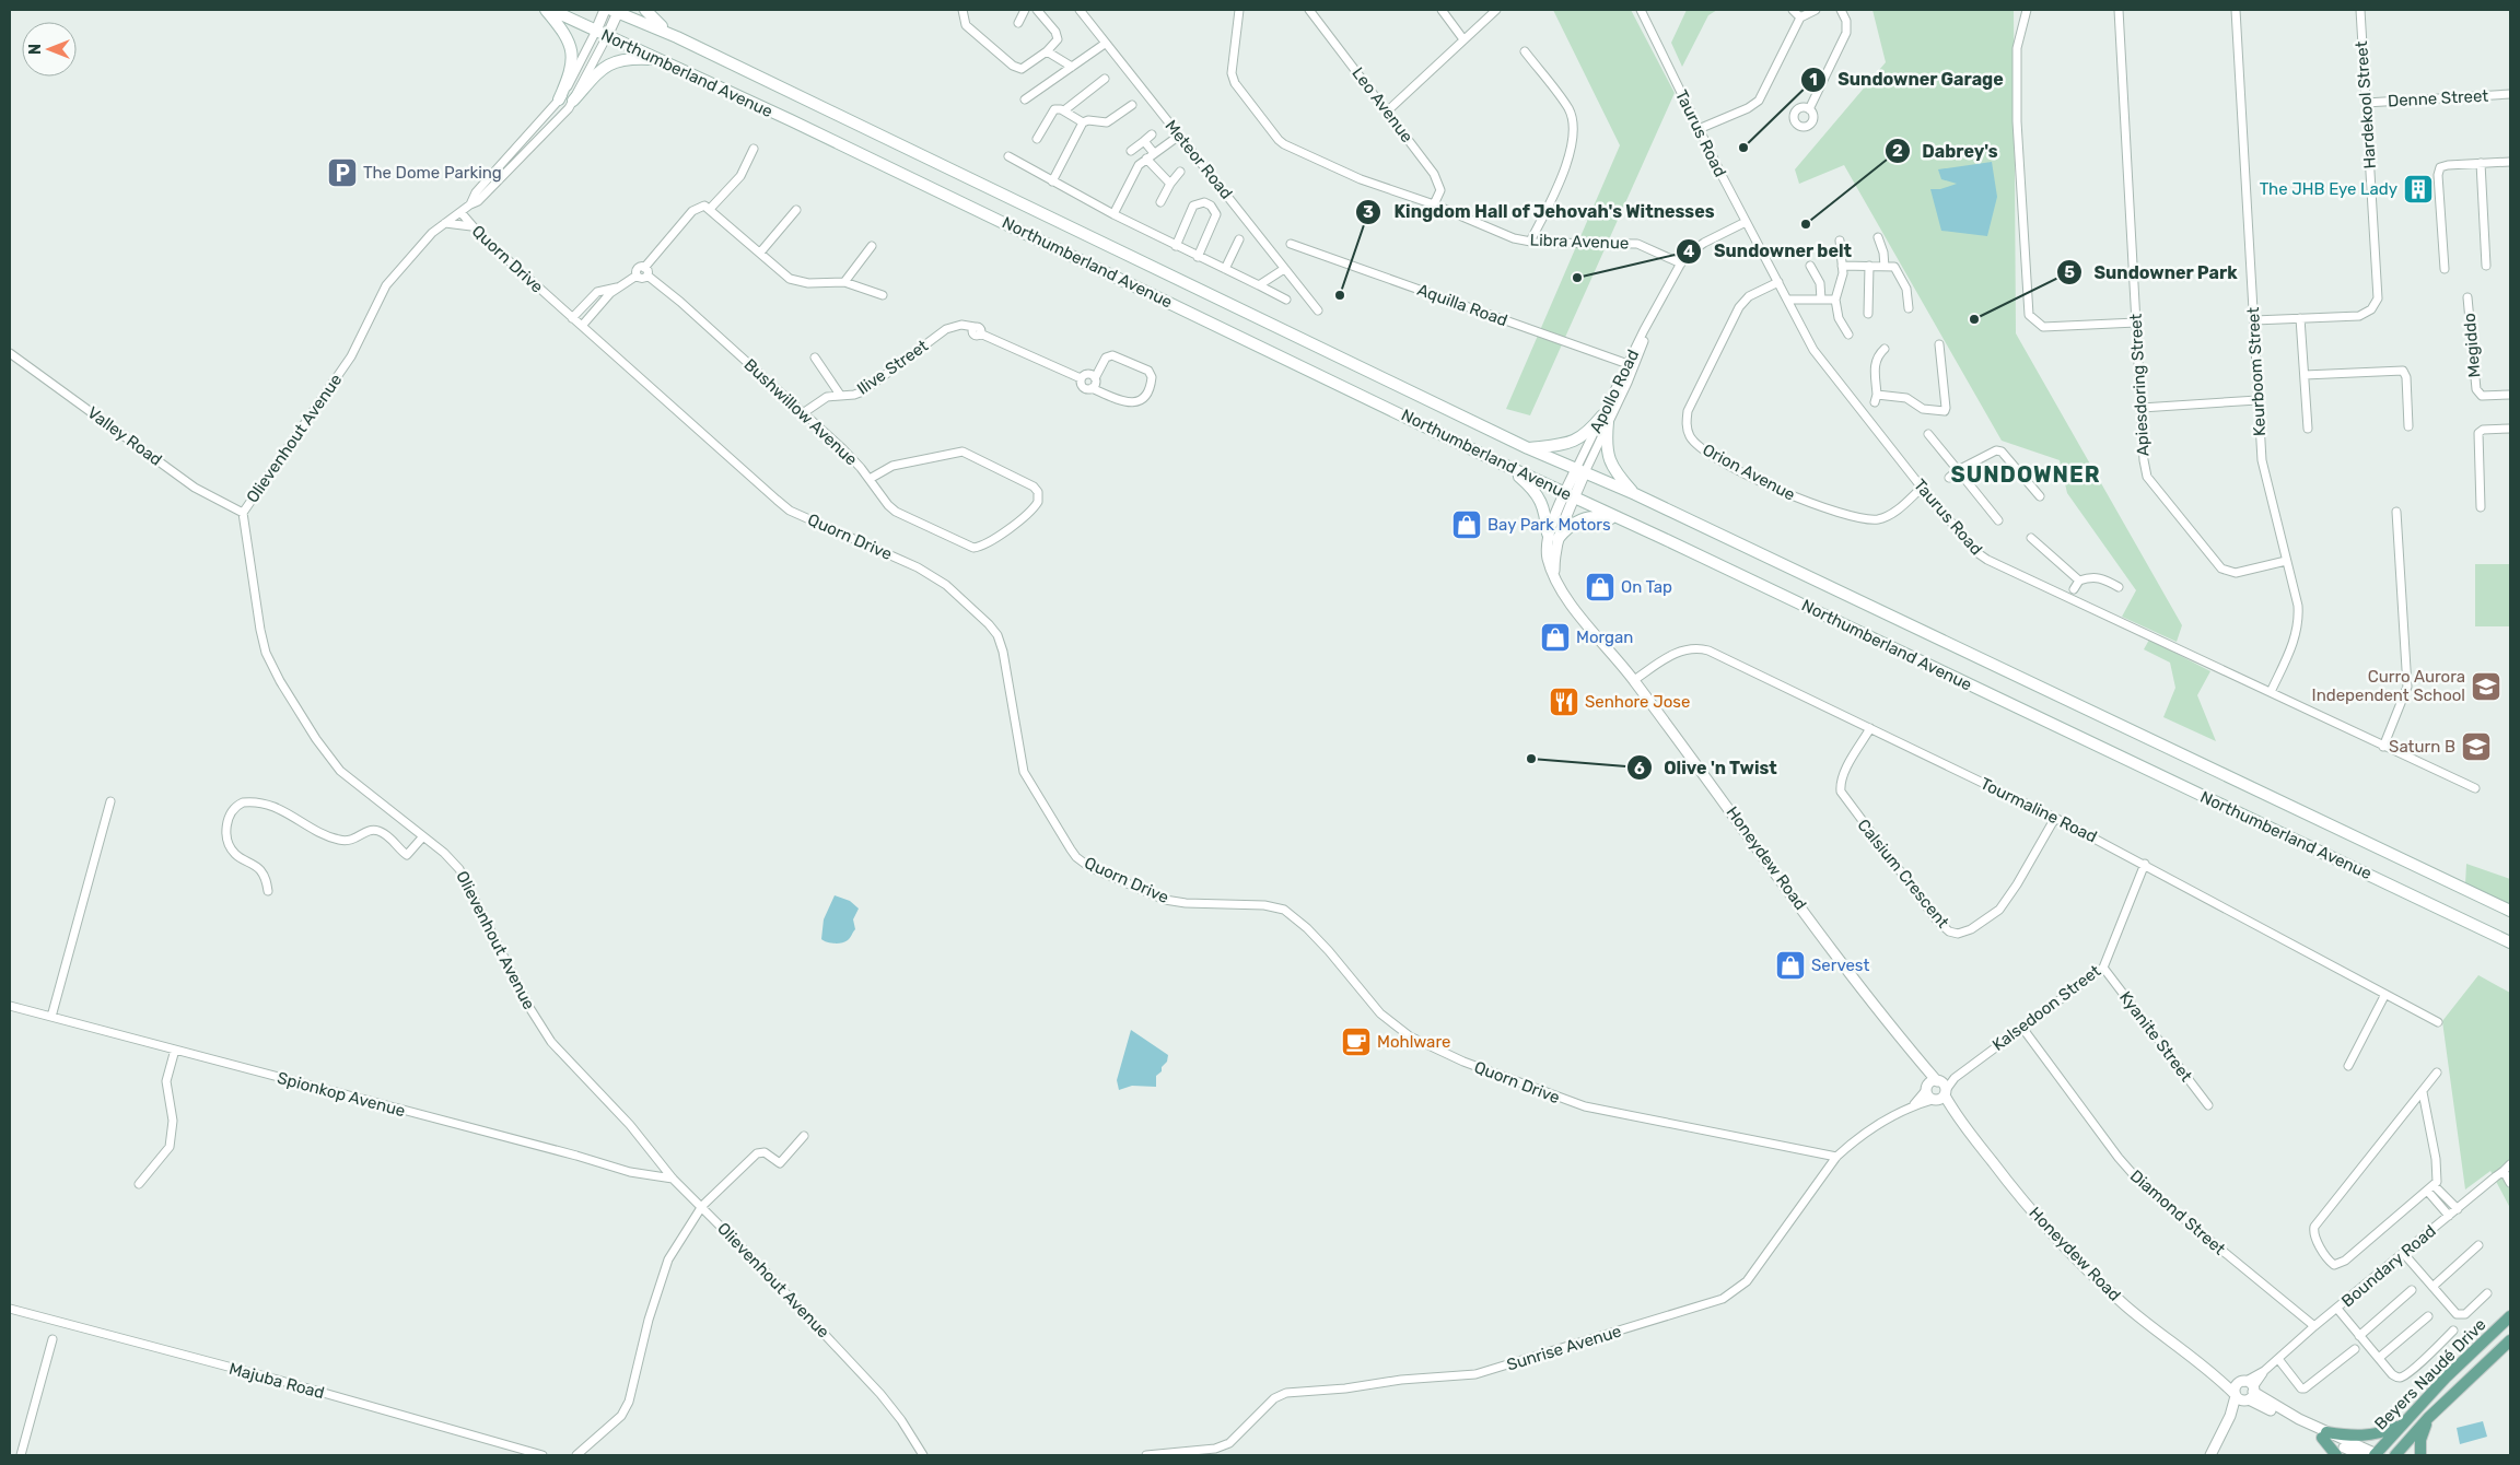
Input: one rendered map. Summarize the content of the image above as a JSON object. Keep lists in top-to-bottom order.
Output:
{
  "streets": {
    "main road": ["Northumberland Avenue", "Beyers Naudé Drive"],
    "street": [
      "Denne Street",
      "Leo Avenue",
      "Hardekool Street",
      "Taurus Road",
      "Meteor Road",
      "Libra Avenue",
      "Quorn Drive",
      "Aquilla Road",
      "Megiddo",
      "Ilive Street",
      "Keurboom Street",
      "Apiesdoring Street",
      "Apollo Road",
      "Bushwillow Avenue",
      "Valley Road",
      "Olievenhout Avenue",
      "Orion Avenue",
      "Tourmaline Road",
      "Honeydew Road",
      "Calsium Crescent",
      "Kalsedoon Street",
      "Kyanite Street",
      "Spionkop Avenue",
      "Diamond Street",
      "Boundary Road",
      "Sunrise Avenue",
      "Majuba Road"
    ]
  },
  "crossings": [
    ["Northumberland Avenue", "Apollo Road"],
    ["Northumberland Avenue", "Olievenhout Avenue"],
    ["Northumberland Avenue", "Honeydew Road"],
    ["Denne Street", "Hardekool Street"],
    ["Leo Avenue", "Libra Avenue"],
    ["Hardekool Street", "Keurboom Street"],
    ["Taurus Road", "Keurboom Street"],
    ["Taurus Road", "Apollo Road"],
    ["Taurus Road", "Orion Avenue"],
    ["Libra Avenue", "Apollo Road"],
    ["Quorn Drive", "Olievenhout Avenue"],
    ["Quorn Drive", "Sunrise Avenue"],
    ["Aquilla Road", "Apollo Road"],
    ["Ilive Street", "Bushwillow Avenue"],
    ["Keurboom Street", "Apiesdoring Street"],
    ["Apollo Road", "Honeydew Road"],
    ["Valley Road", "Olievenhout Avenue"],
    ["Olievenhout Avenue", "Spionkop Avenue"],
    ["Tourmaline Road", "Honeydew Road"],
    ["Tourmaline Road", "Calsium Crescent"],
    ["Tourmaline Road", "Kalsedoon Street"],
    ["Honeydew Road", "Kalsedoon Street"],
    ["Honeydew Road", "Boundary Road"],
    ["Honeydew Road", "Sunrise Avenue"],
    ["Honeydew Road", "Beyers Naudé Drive"],
    ["Kalsedoon Street", "Kyanite Street"],
    ["Kalsedoon Street", "Diamond Street"],
    ["Kalsedoon Street", "Sunrise Avenue"],
    ["Diamond Street", "Boundary Road"]
  ],
  "districts": ["SUNDOWNER"],
  "places": {
    "other": [
      "Sundowner Garage",
      "Dabrey's",
      "Sundowner belt",
      "Kingdom Hall of Jehovah's Witnesses",
      "Sundowner Park",
      "Olive 'n Twist"
    ],
    "parking": ["The Dome Parking"],
    "building": ["The JHB Eye Lady"],
    "shop": [
      "Bay Park Motors",
      "On Tap",
      "Morgan",
      "Servest"
    ],
    "school or university": ["Curro Aurora Independent School", "Saturn B"],
    "restaurant": ["Senhore Jose"],
    "cafe": ["Mohlware"]
  },
  "north": "left"
}
